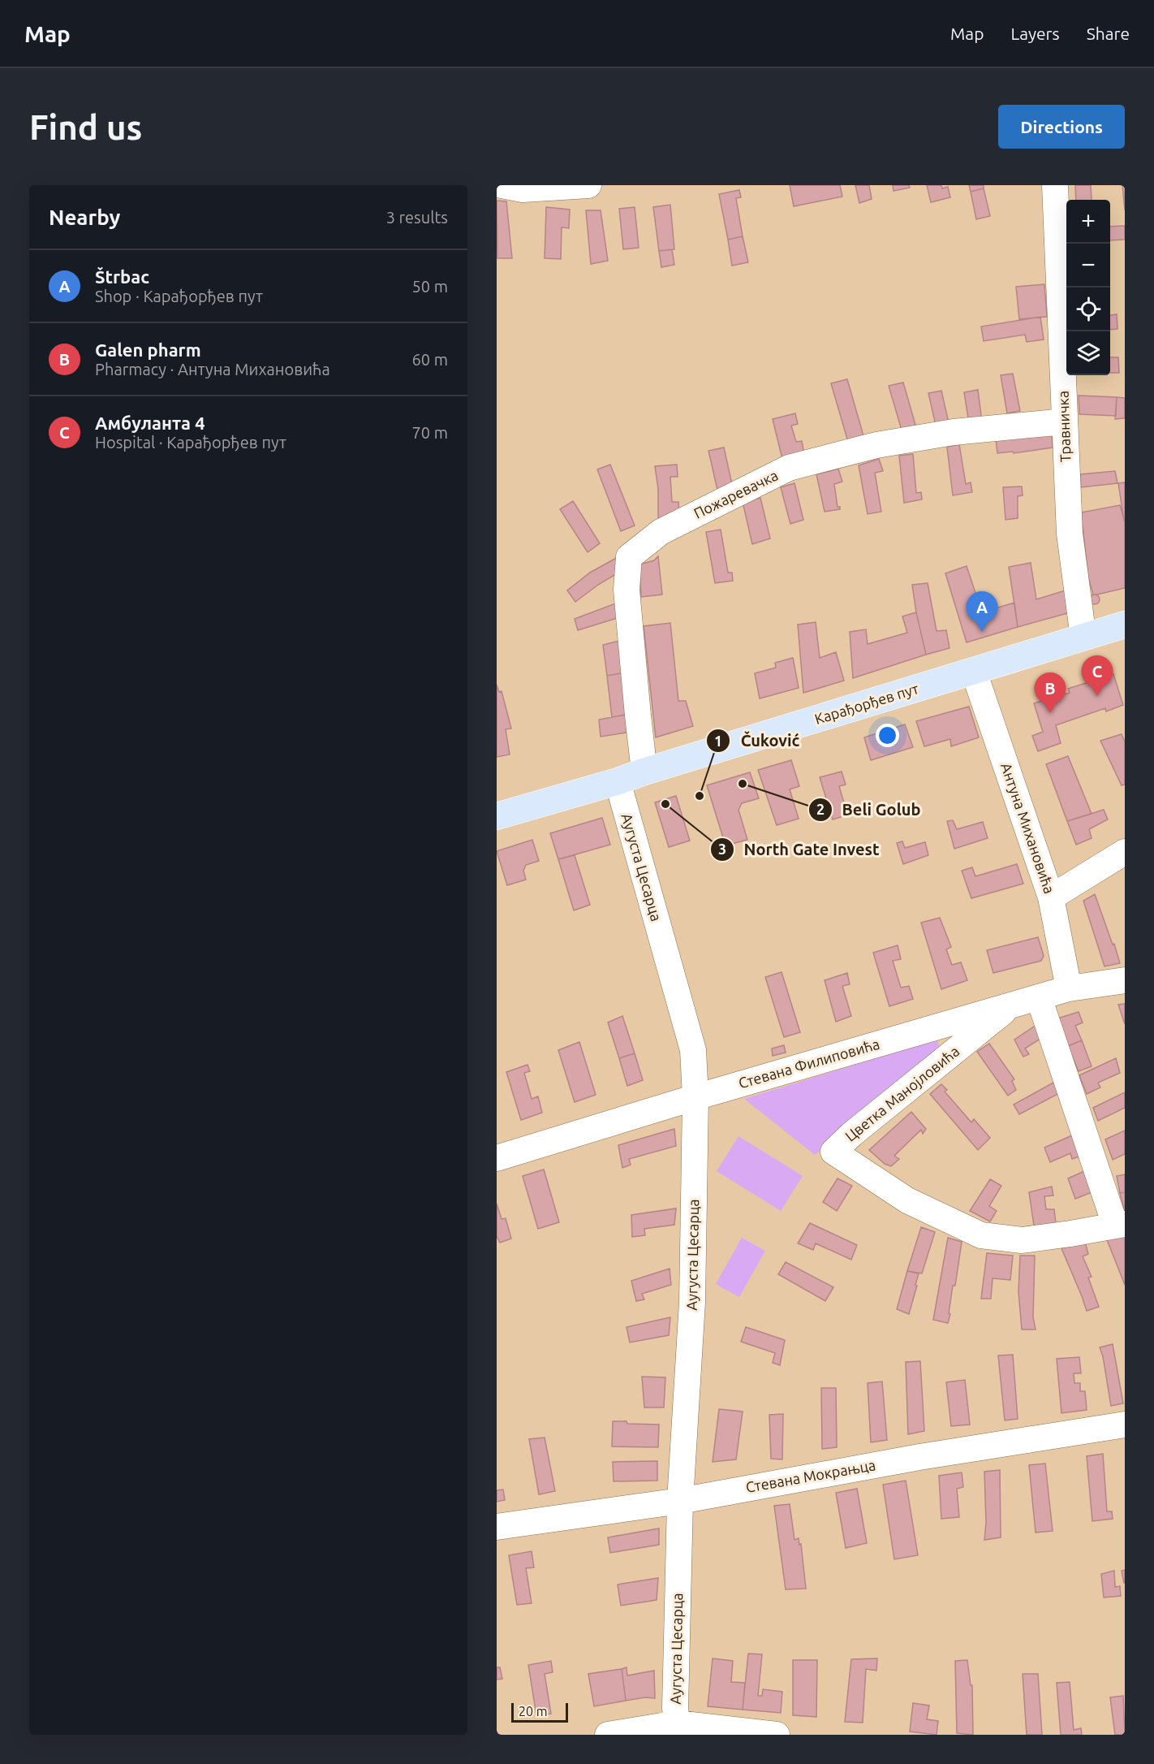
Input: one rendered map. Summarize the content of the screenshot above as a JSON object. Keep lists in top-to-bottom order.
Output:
{
  "streets": {
    "main road": ["Карађорђев пут"],
    "street": [
      "Травничка",
      "Пожаревачка",
      "Антуна Михановића",
      "Аугуста Цесарца",
      "Стевана Филиповића",
      "Цветка Манојловића",
      "Стевана Мокрањца"
    ]
  },
  "crossings": [
    ["Травничка", "Пожаревачка"],
    ["Травничка", "Карађорђев пут"],
    ["Пожаревачка", "Карађорђев пут"],
    ["Карађорђев пут", "Антуна Михановића"],
    ["Карађорђев пут", "Аугуста Цесарца"],
    ["Антуна Михановића", "Стевана Филиповића"],
    ["Аугуста Цесарца", "Стевана Филиповића"],
    ["Аугуста Цесарца", "Стевана Мокрањца"],
    ["Стевана Филиповића", "Цветка Манојловића"]
  ],
  "places": ["Beli Golub", "Čuković", "North Gate Invest"],
  "scale_bar": "20 m",
  "page": {
    "header": "Map",
    "nav": ["Map", "Layers", "Share"],
    "buttons": "Directions",
    "title": "Find us",
    "heading": ["Nearby", "3 results"],
    "map_buttons": ["+", "−"],
    "list": [
      {
        "mark": "A",
        "name": "Štrbac",
        "note": "Shop · Карађорђев пут",
        "value": "50 m"
      },
      {
        "mark": "B",
        "name": "Galen pharm",
        "note": "Pharmacy · Антуна Михановића",
        "value": "60 m"
      },
      {
        "mark": "C",
        "name": "Амбуланта 4",
        "note": "Hospital · Карађорђев пут",
        "value": "70 m"
      }
    ],
    "pins": ["A", "C", "B"],
    "scale": "20 m"
  }
}
